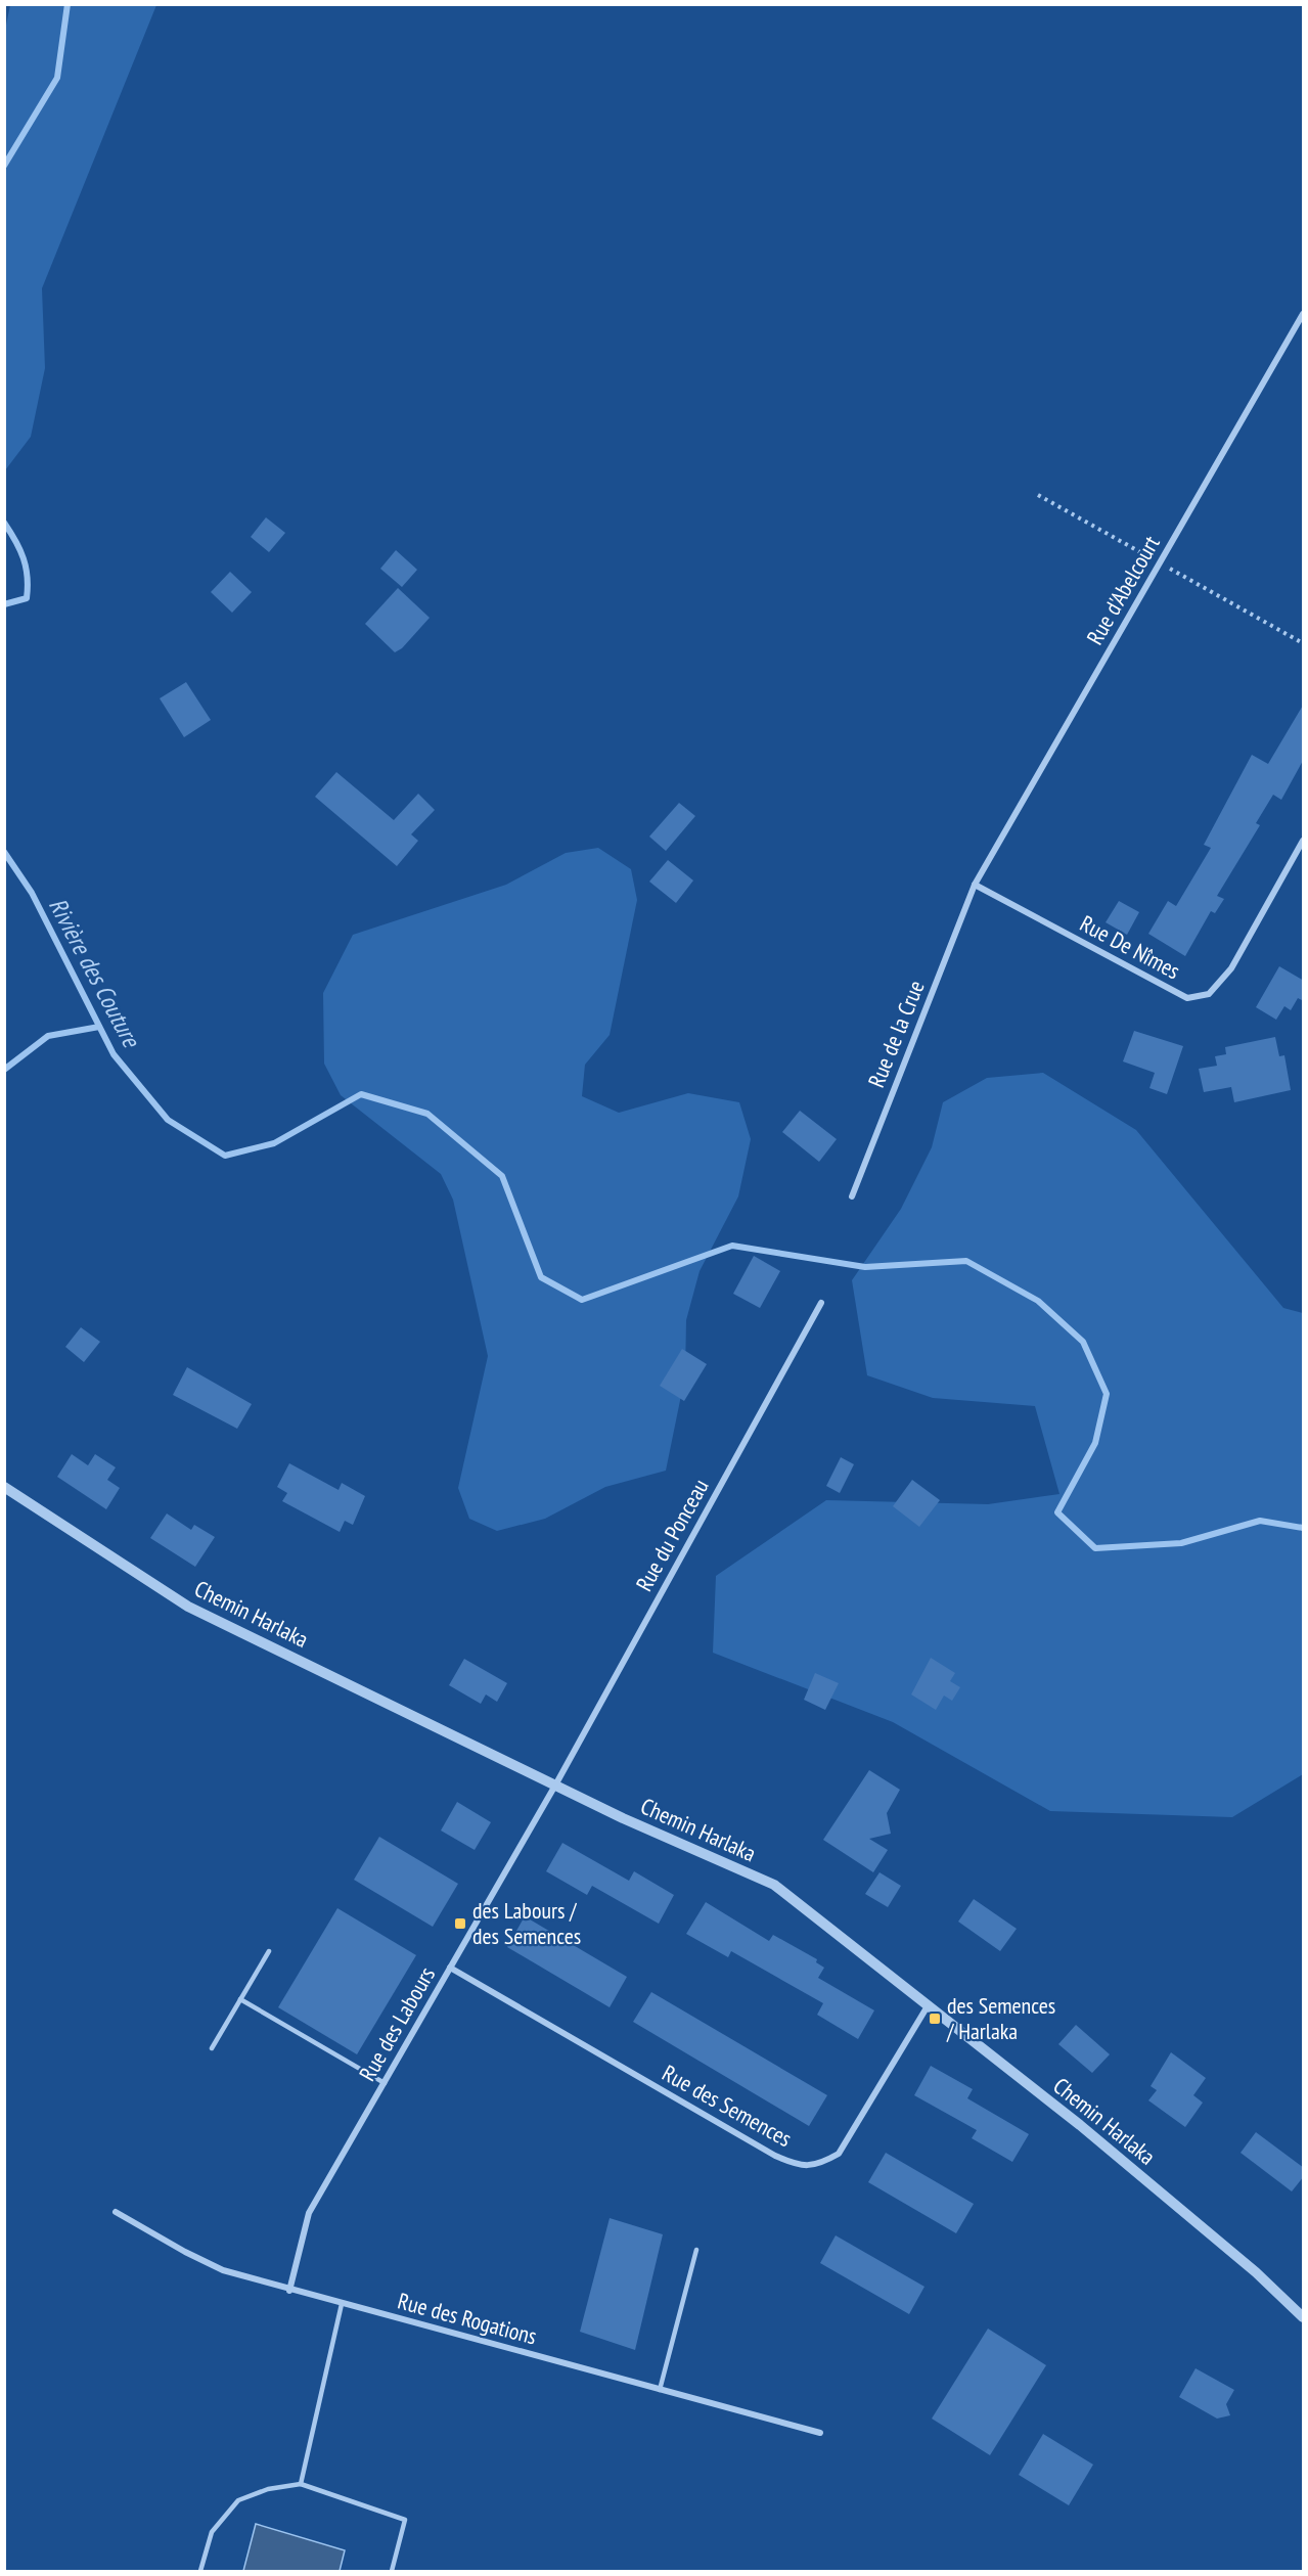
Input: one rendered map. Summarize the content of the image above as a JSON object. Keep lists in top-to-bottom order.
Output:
{
  "streets": {
    "street": [
      "Rue d'Abelcourt",
      "Rue De Nîmes",
      "Rue de la Crue",
      "Rue du Ponceau",
      "Chemin Harlaka",
      "Rue des Labours",
      "Rue des Semences",
      "Rue des Rogations"
    ]
  },
  "crossings": [
    ["Rue d'Abelcourt", "Rue De Nîmes"],
    ["Rue d'Abelcourt", "Rue de la Crue"],
    ["Rue De Nîmes", "Rue de la Crue"],
    ["Rue du Ponceau", "Chemin Harlaka"],
    ["Rue du Ponceau", "Rue des Labours"],
    ["Chemin Harlaka", "Rue des Labours"],
    ["Chemin Harlaka", "Rue des Semences"],
    ["Rue des Labours", "Rue des Semences"],
    ["Rue des Labours", "Rue des Rogations"]
  ],
  "water": ["Rivière des Couture"],
  "places": {
    "transit": ["des Labours / des Semences", "des Semences / Harlaka"]
  }
}
